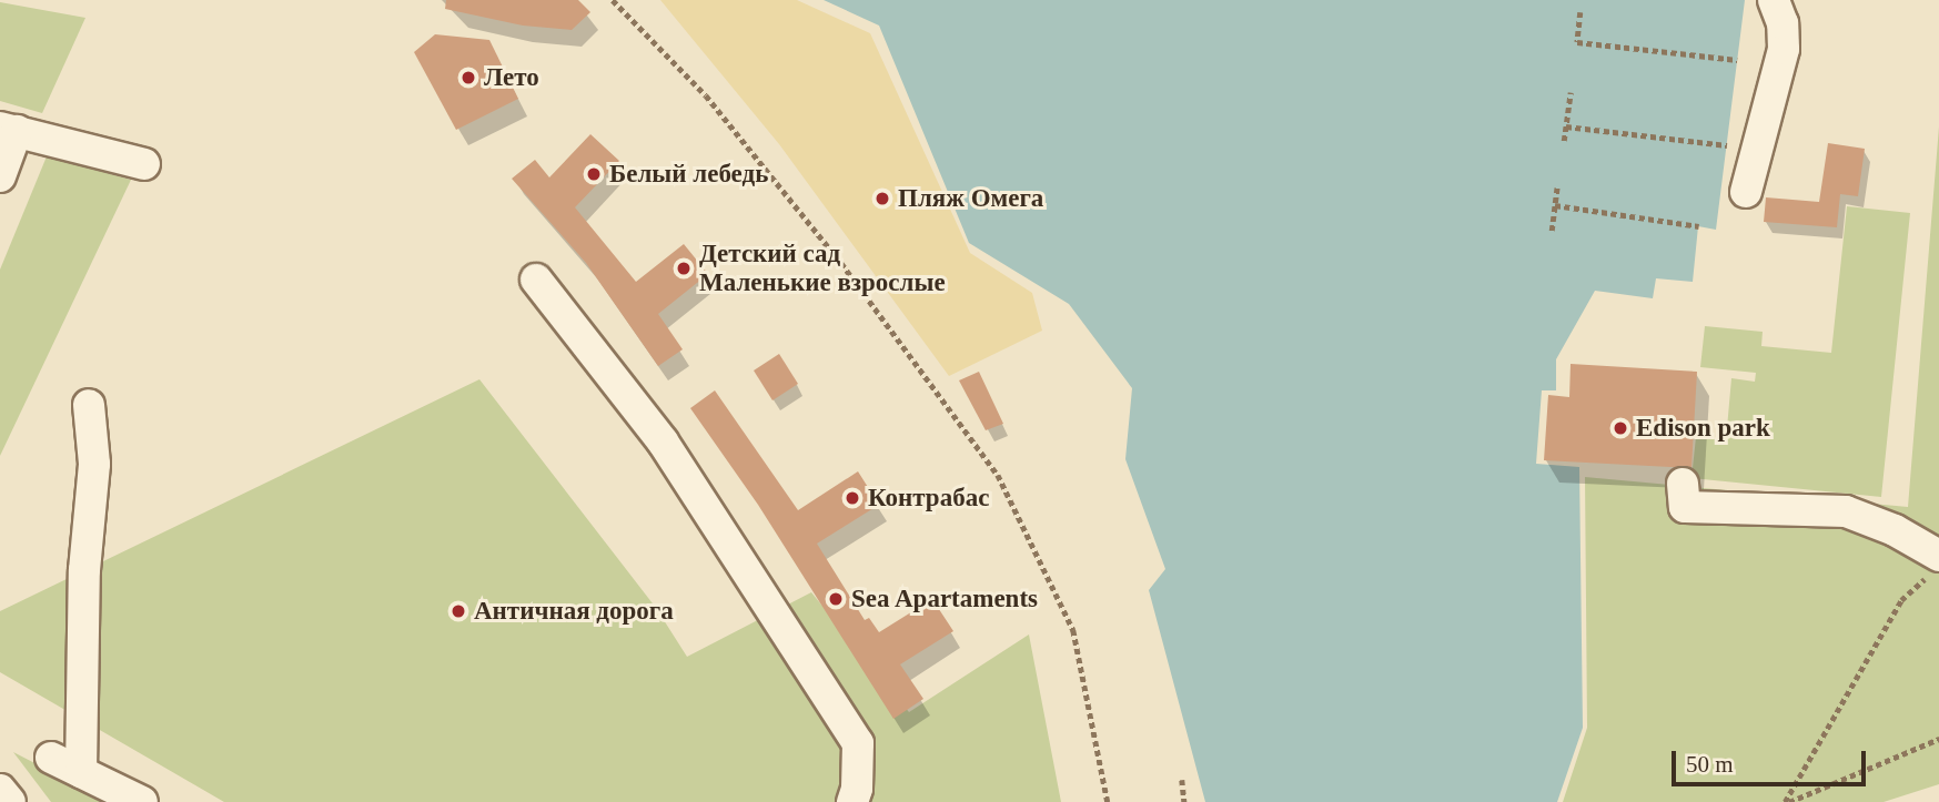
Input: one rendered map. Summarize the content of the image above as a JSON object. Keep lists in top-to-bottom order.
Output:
{
  "places": [
    "Лето",
    "Белый лебедь",
    "Пляж Омега",
    "Детский сад Маленькие взрослые",
    "Edison park",
    "Контрабас",
    "Sea Apartaments",
    "Античная дорога"
  ],
  "scale_bar": "50 m"
}
